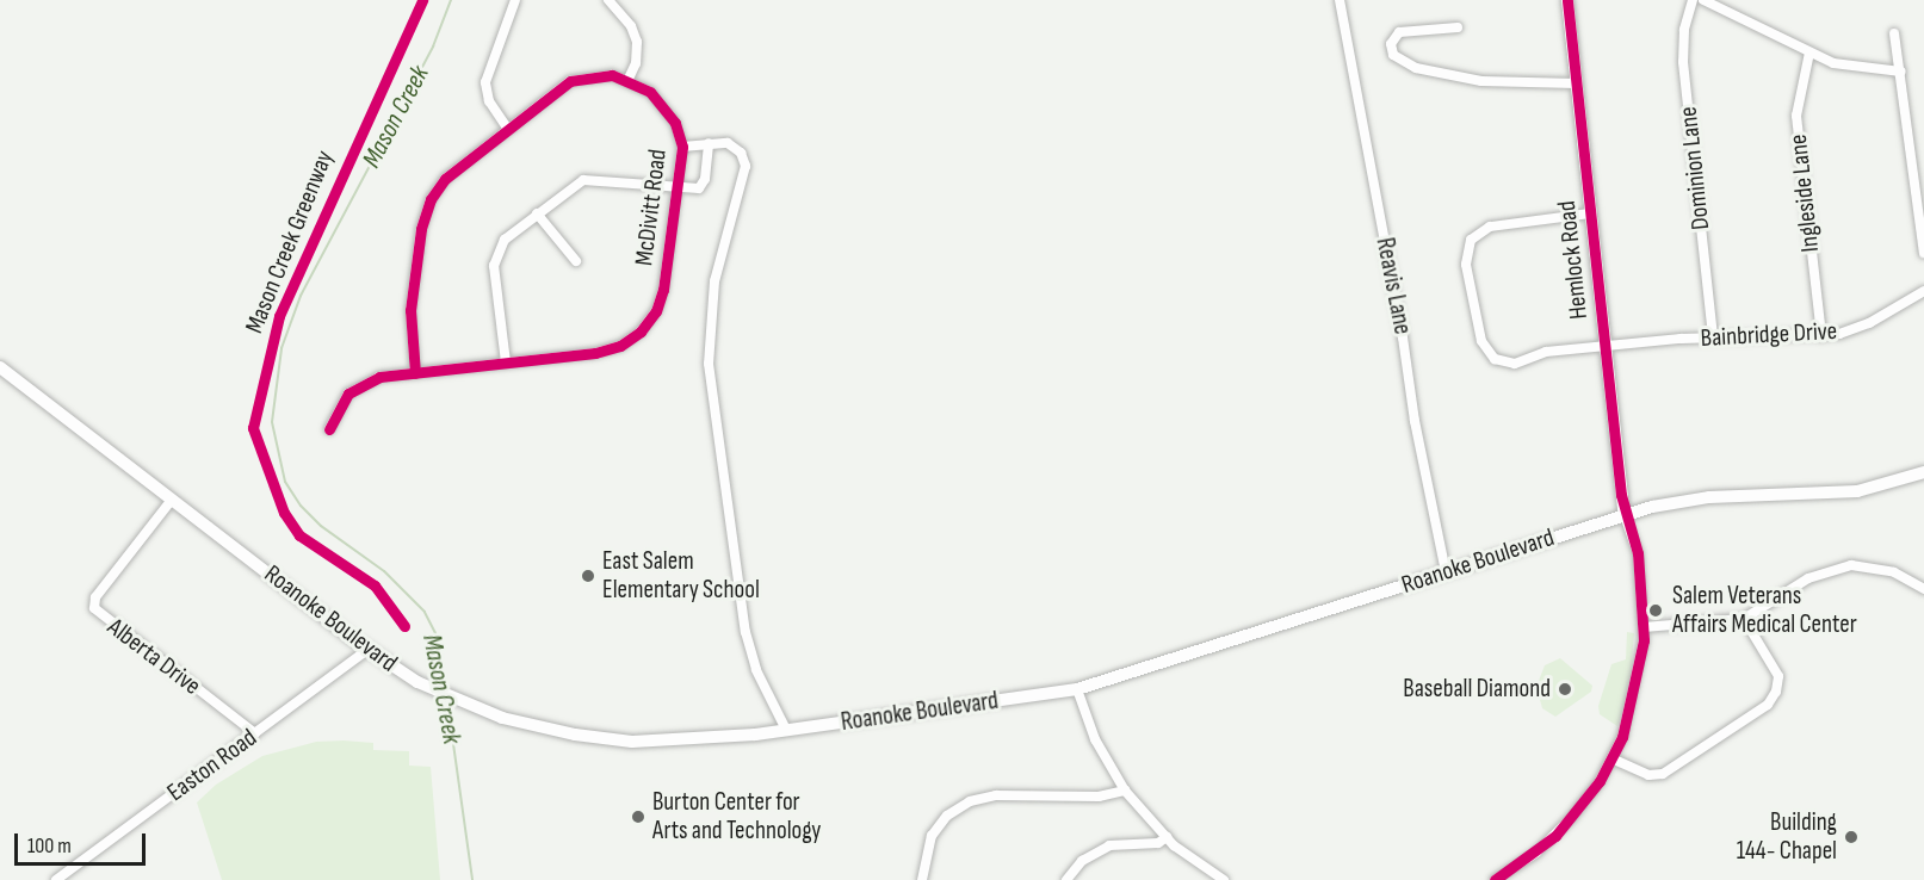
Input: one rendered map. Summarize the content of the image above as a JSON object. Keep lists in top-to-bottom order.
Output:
{
  "streets": {
    "main road": ["Hemlock Road", "Roanoke Boulevard"],
    "street": [
      "Dominion Lane",
      "Ingleside Lane",
      "McDivitt Road",
      "Reavis Lane",
      "Bainbridge Drive",
      "Alberta Drive",
      "Easton Road"
    ],
    "cycle path": ["Mason Creek Greenway"]
  },
  "crossings": [
    ["Dominion Lane", "Bainbridge Drive"],
    ["Ingleside Lane", "Bainbridge Drive"],
    ["McDivitt Road", "Roanoke Boulevard"],
    ["Hemlock Road", "Bainbridge Drive"],
    ["Hemlock Road", "Roanoke Boulevard"],
    ["Reavis Lane", "Roanoke Boulevard"],
    ["Roanoke Boulevard", "Alberta Drive"],
    ["Roanoke Boulevard", "Easton Road"],
    ["Alberta Drive", "Easton Road"]
  ],
  "water": ["Mason Creek"],
  "places": [
    "East Salem Elementary School",
    "Salem Veterans Affairs Medical Center",
    "Baseball Diamond",
    "Burton Center for Arts and Technology",
    "Building 144- Chapel"
  ],
  "scale_bar": "100 m"
}
